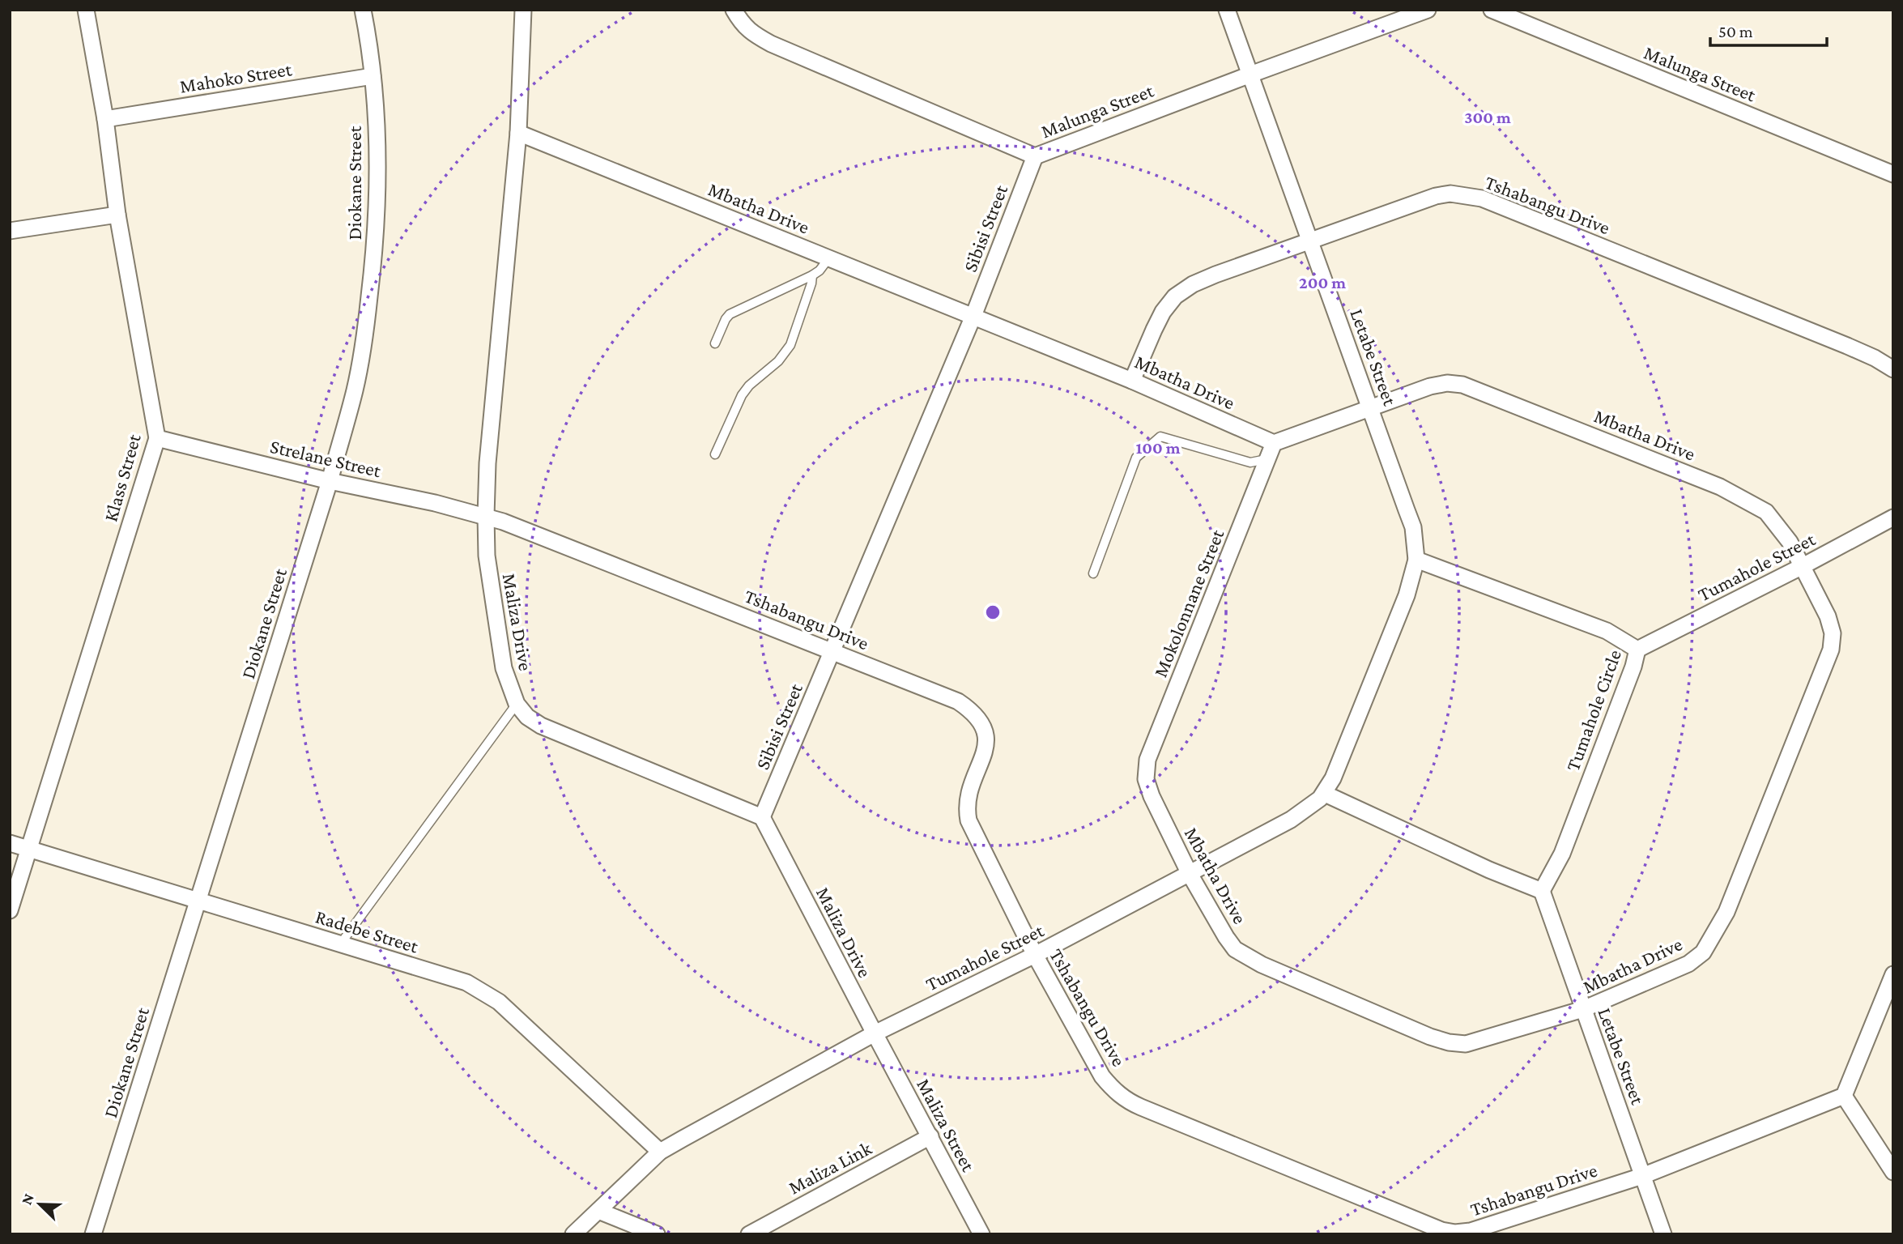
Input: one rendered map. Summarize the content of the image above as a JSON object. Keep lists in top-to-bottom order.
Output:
{
  "streets": {
    "street": [
      "Malunga Street",
      "Mahoko Street",
      "Diokane Street",
      "Tshabangu Drive",
      "Mbatha Drive",
      "Sibisi Street",
      "Letabe Street",
      "Strelane Street",
      "Klass Street",
      "Tumahole Street",
      "Mokolonnane Street",
      "Maliza Drive",
      "Tumahole Circle",
      "Radebe Street",
      "Maliza Street",
      "Maliza Link"
    ]
  },
  "crossings": [
    ["Malunga Street", "Sibisi Street"],
    ["Malunga Street", "Letabe Street"],
    ["Mahoko Street", "Diokane Street"],
    ["Mahoko Street", "Klass Street"],
    ["Diokane Street", "Strelane Street"],
    ["Diokane Street", "Radebe Street"],
    ["Tshabangu Drive", "Mbatha Drive"],
    ["Tshabangu Drive", "Sibisi Street"],
    ["Tshabangu Drive", "Letabe Street"],
    ["Tshabangu Drive", "Strelane Street"],
    ["Tshabangu Drive", "Tumahole Street"],
    ["Tshabangu Drive", "Maliza Drive"],
    ["Mbatha Drive", "Sibisi Street"],
    ["Mbatha Drive", "Letabe Street"],
    ["Mbatha Drive", "Tumahole Street"],
    ["Mbatha Drive", "Mokolonnane Street"],
    ["Mbatha Drive", "Maliza Drive"],
    ["Sibisi Street", "Maliza Drive"],
    ["Letabe Street", "Tumahole Circle"],
    ["Strelane Street", "Klass Street"],
    ["Strelane Street", "Maliza Drive"],
    ["Klass Street", "Radebe Street"],
    ["Tumahole Street", "Maliza Drive"],
    ["Tumahole Street", "Tumahole Circle"],
    ["Tumahole Street", "Radebe Street"],
    ["Tumahole Street", "Maliza Street"],
    ["Maliza Drive", "Maliza Street"],
    ["Maliza Street", "Maliza Link"]
  ],
  "scale_bar": "50 m",
  "north": "top left",
  "rings": ["300 m", "200 m", "100 m"]
}
